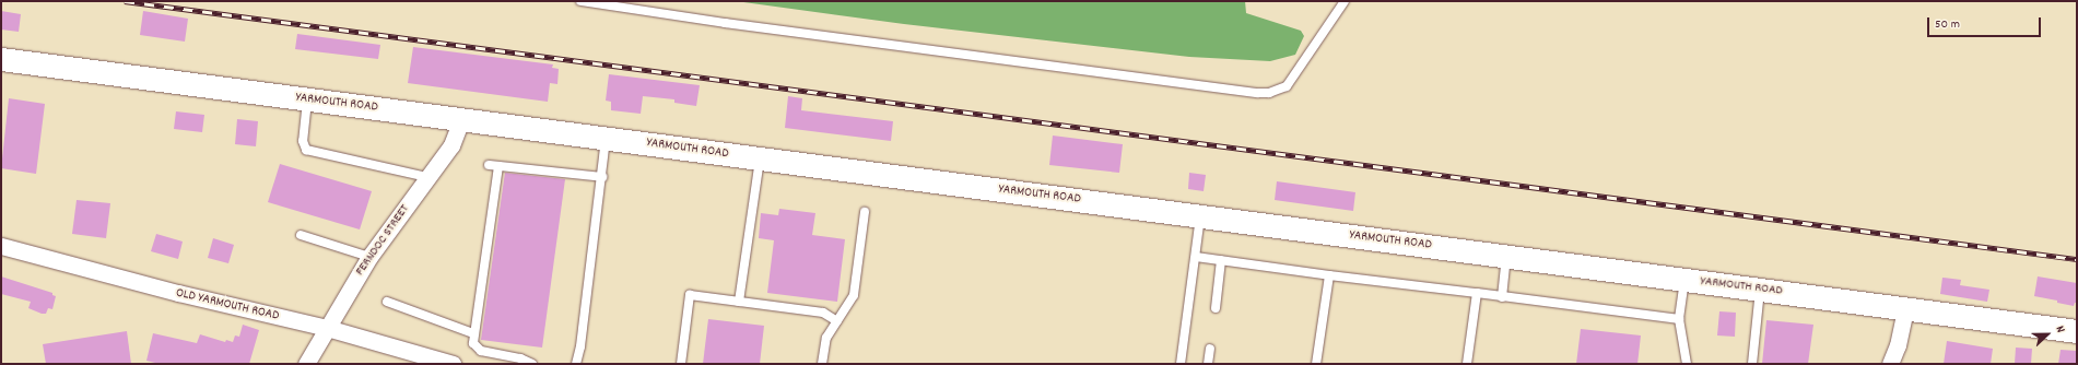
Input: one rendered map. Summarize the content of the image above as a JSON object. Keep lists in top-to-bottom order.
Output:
{
  "streets": {
    "main road": ["YARMOUTH ROAD"],
    "street": ["FERNDOC STREET", "OLD YARMOUTH ROAD"]
  },
  "crossings": [
    ["YARMOUTH ROAD", "FERNDOC STREET"],
    ["FERNDOC STREET", "OLD YARMOUTH ROAD"]
  ],
  "scale_bar": "50 m",
  "north": "right"
}
